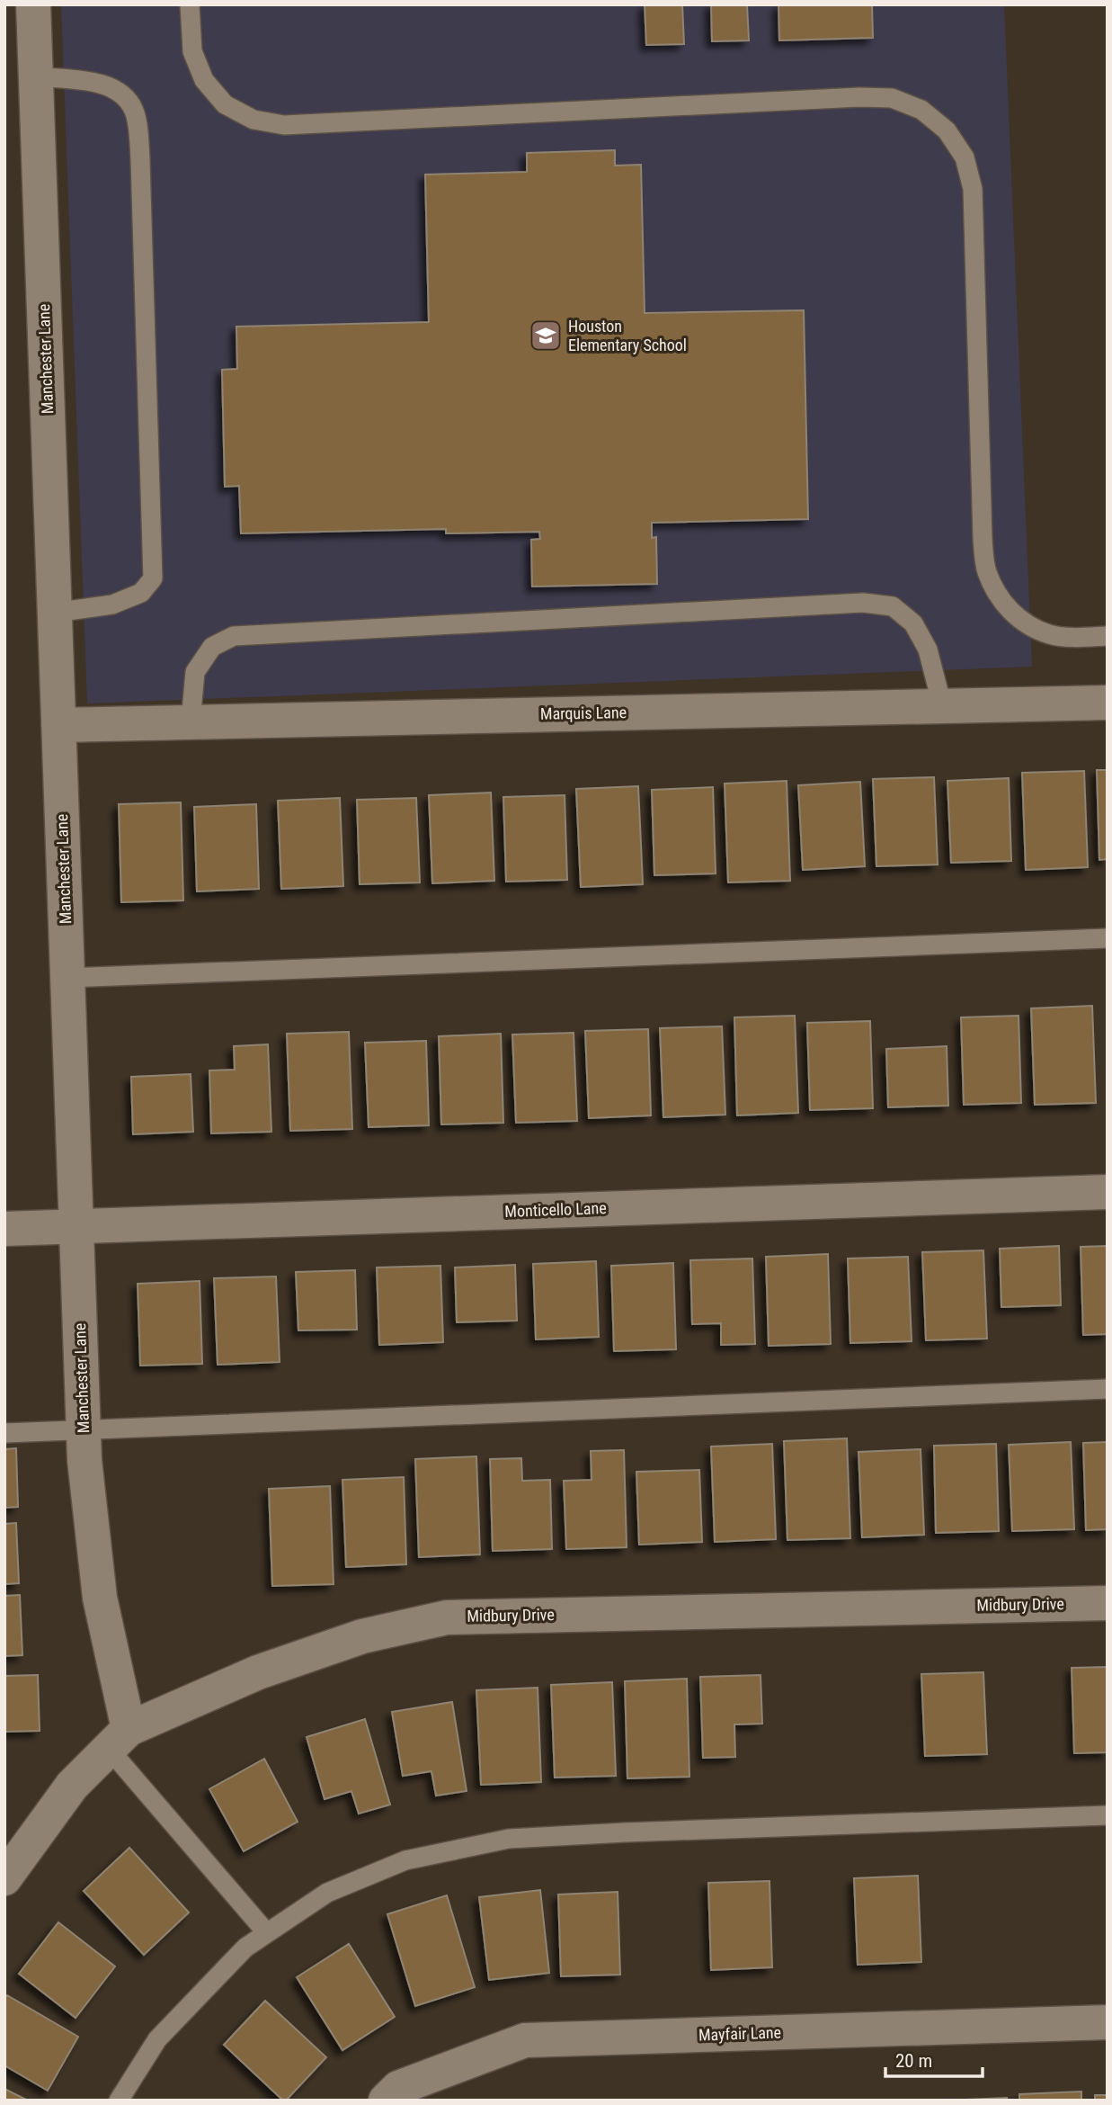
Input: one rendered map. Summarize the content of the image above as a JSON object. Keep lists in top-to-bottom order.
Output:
{
  "streets": {
    "street": [
      "Manchester Lane",
      "Marquis Lane",
      "Monticello Lane",
      "Midbury Drive",
      "Mayfair Lane"
    ]
  },
  "crossings": [
    ["Manchester Lane", "Marquis Lane"],
    ["Manchester Lane", "Monticello Lane"],
    ["Manchester Lane", "Midbury Drive"]
  ],
  "places": {
    "school or university": ["Houston Elementary School"]
  },
  "scale_bar": "20 m"
}
